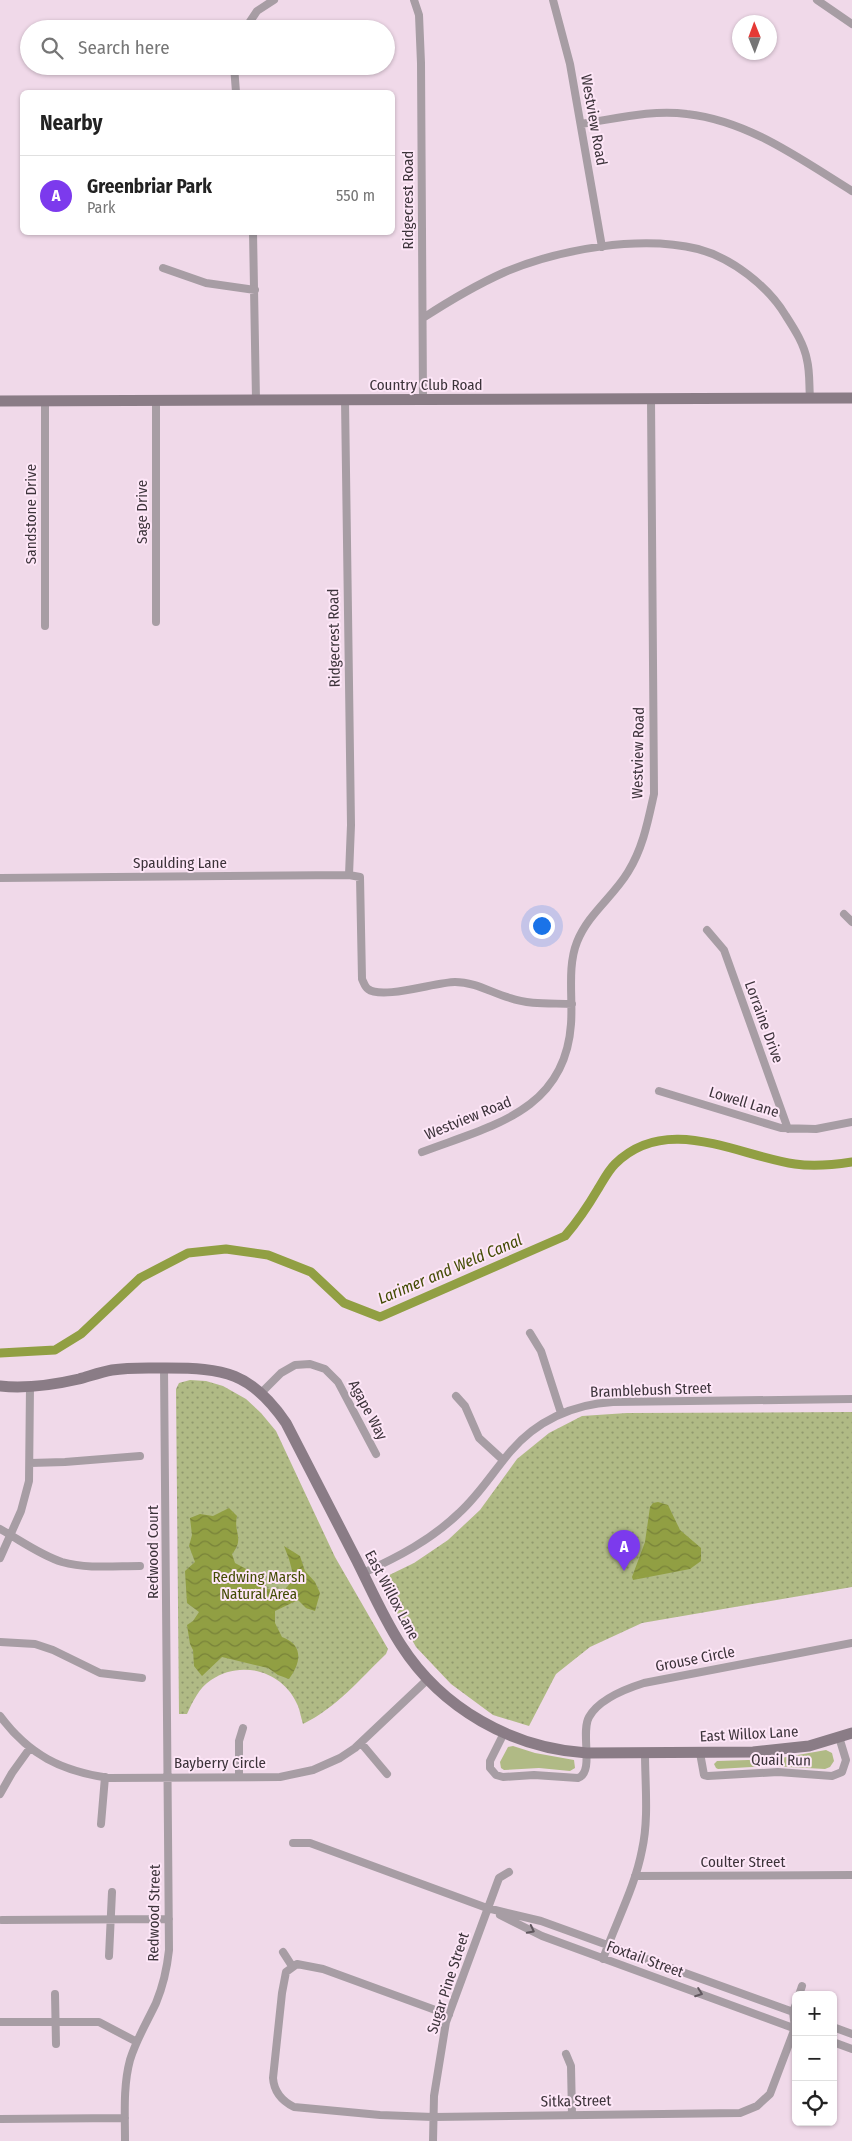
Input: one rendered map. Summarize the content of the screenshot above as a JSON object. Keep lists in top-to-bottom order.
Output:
{
  "streets": {
    "main road": ["Country Club Road", "East Willox Lane"],
    "street": [
      "Westview Road",
      "Ridgecrest Road",
      "Sage Drive",
      "Sandstone Drive",
      "Spaulding Lane",
      "Lorraine Drive",
      "Lowell Lane",
      "Bramblebush Street",
      "Agape Way",
      "Redwood Court",
      "Grouse Circle",
      "Quail Run",
      "Bayberry Circle",
      "Coulter Street",
      "Redwood Street",
      "Foxtail Street",
      "Sugar Pine Street",
      "Sitka Street"
    ]
  },
  "crossings": [
    ["Westview Road", "Country Club Road"],
    ["Westview Road", "Spaulding Lane"],
    ["Ridgecrest Road", "Country Club Road"],
    ["Ridgecrest Road", "Spaulding Lane"],
    ["Country Club Road", "Sage Drive"],
    ["Country Club Road", "Sandstone Drive"],
    ["Lorraine Drive", "Lowell Lane"],
    ["Bramblebush Street", "East Willox Lane"],
    ["Agape Way", "East Willox Lane"],
    ["Redwood Court", "East Willox Lane"],
    ["Redwood Court", "Redwood Street"],
    ["East Willox Lane", "Grouse Circle"],
    ["East Willox Lane", "Quail Run"],
    ["East Willox Lane", "Bayberry Circle"],
    ["Bayberry Circle", "Redwood Street"],
    ["Foxtail Street", "Sugar Pine Street"],
    ["Sugar Pine Street", "Sitka Street"]
  ],
  "water": ["Larimer and Weld Canal"],
  "parks": ["Redwing Marsh Natural Area"],
  "north": "top",
  "page": {
    "search": "Search here",
    "heading": "Nearby",
    "list": [
      {
        "mark": "A",
        "name": "Greenbriar Park",
        "note": "Park",
        "value": "550 m"
      }
    ],
    "pins": "A",
    "map_buttons": ["+", "−"]
  }
}
